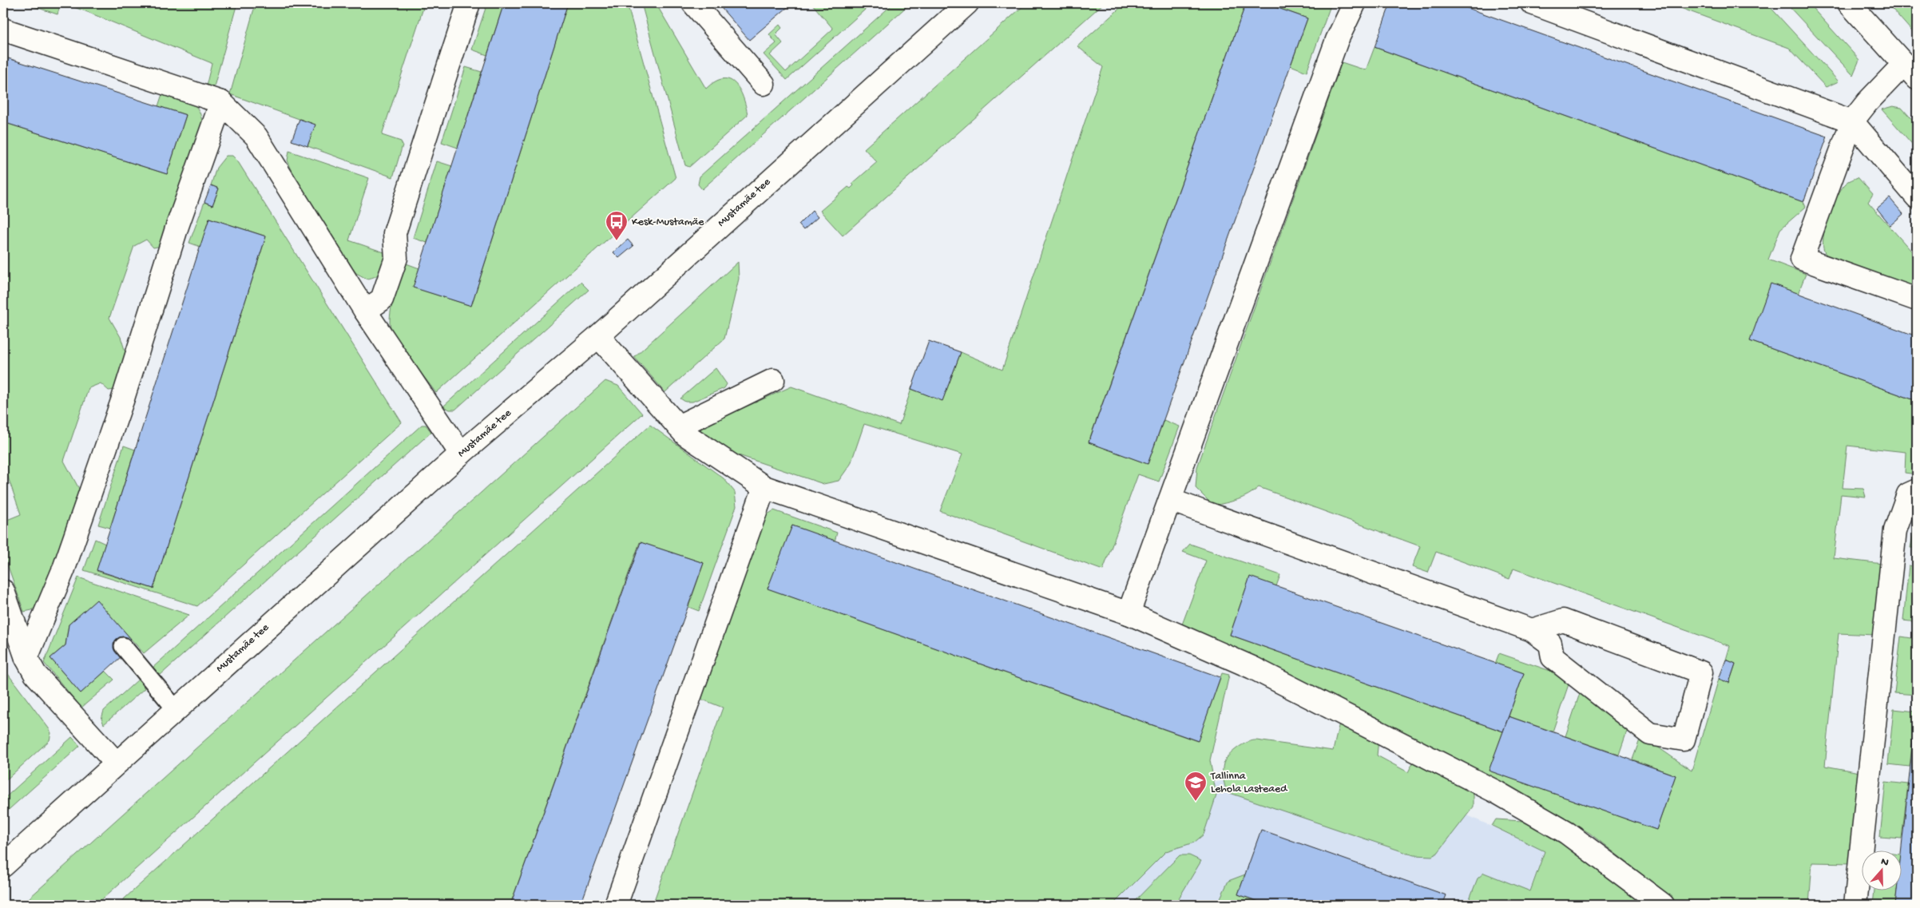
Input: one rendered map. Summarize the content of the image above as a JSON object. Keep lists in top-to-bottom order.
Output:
{
  "streets": {
    "street": ["Mustamäe tee"]
  },
  "places": {
    "bus stop": ["Kesk-Mustamäe"],
    "school or university": ["Tallinna Lehola Lasteaed"]
  },
  "north": "top"
}
